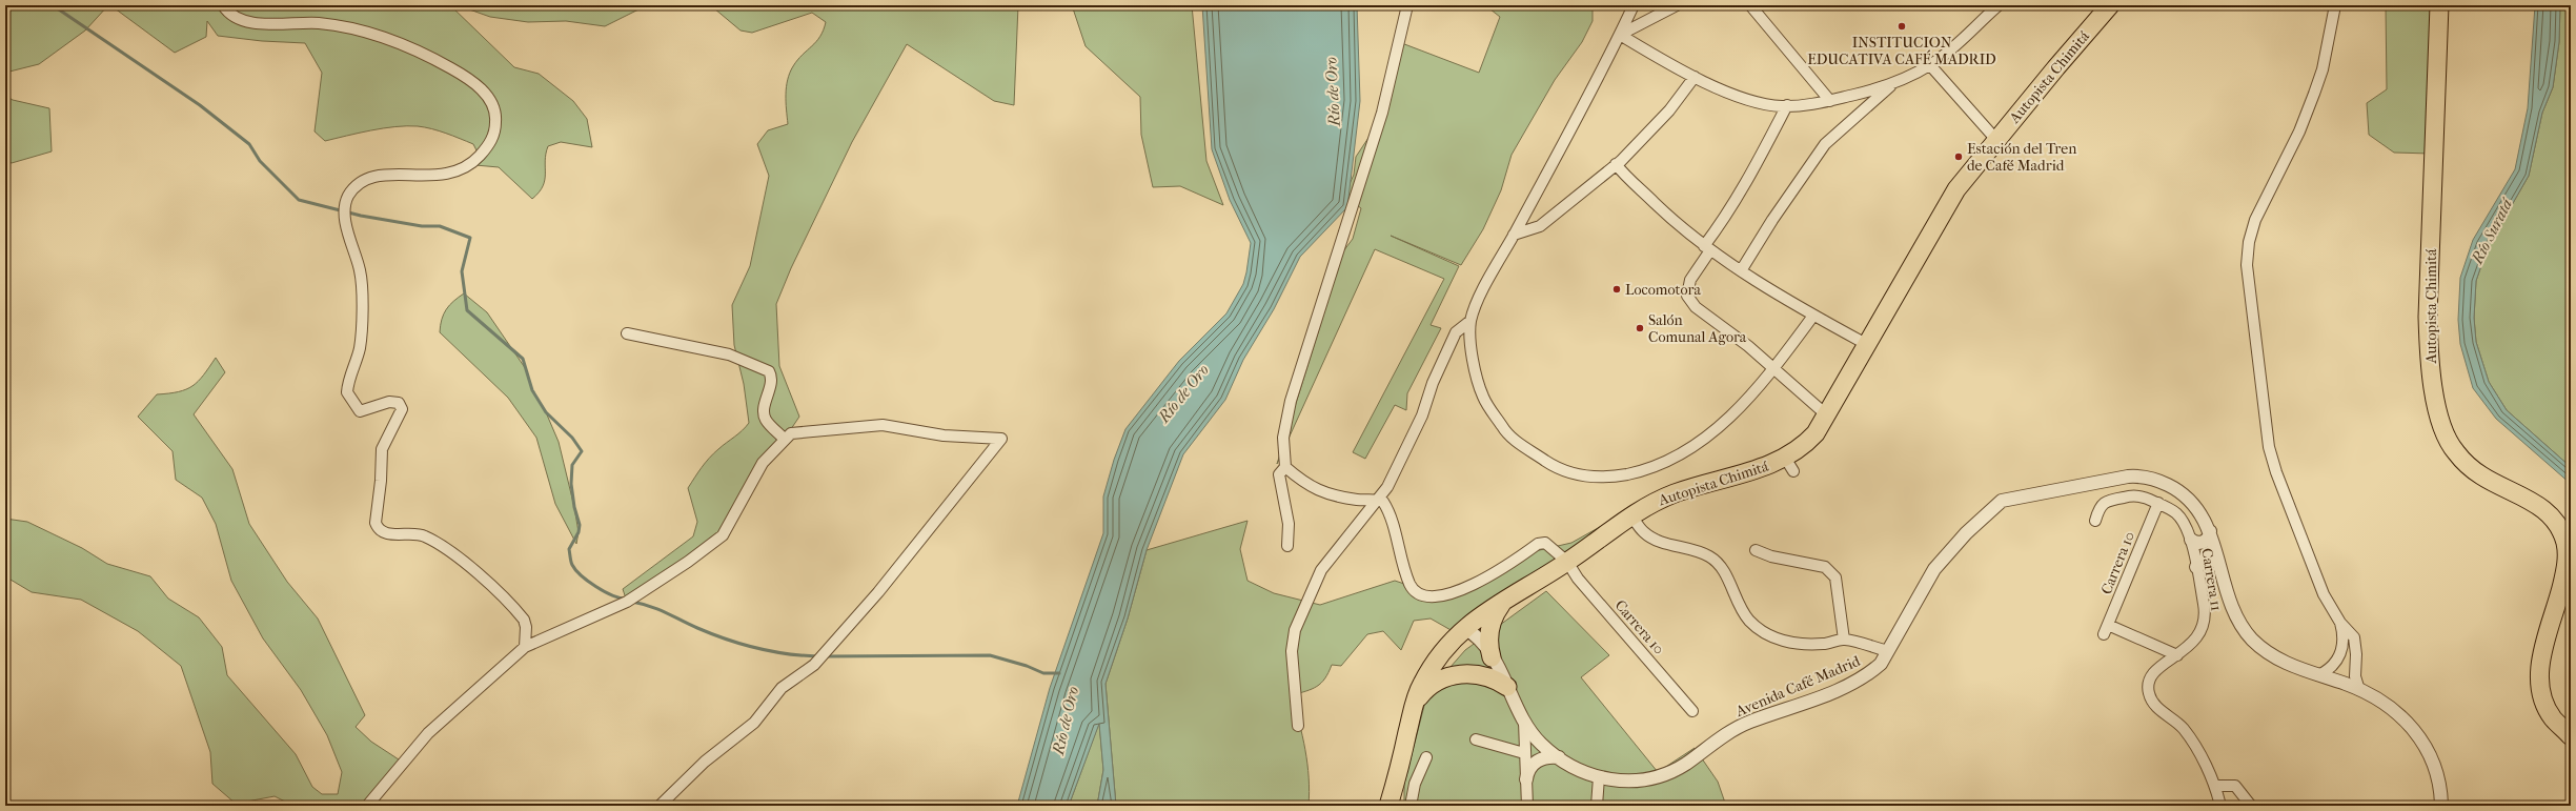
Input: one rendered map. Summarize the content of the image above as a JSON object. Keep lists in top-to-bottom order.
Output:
{
  "streets": {
    "highway": ["Autopista Chimitá"],
    "street": ["Carrera 10", "Carrera 11", "Avenida Café Madrid"]
  },
  "crossings": [
    ["Autopista Chimitá", "Carrera 10"],
    ["Autopista Chimitá", "Avenida Café Madrid"],
    ["Carrera 10", "Carrera 11"]
  ],
  "water": ["Río de Oro", "Río Suratá"],
  "places": [
    "INSTITUCION EDUCATIVA CAFÉ MADRID",
    "Estación del Tren de Café Madrid",
    "Locomotora",
    "Salón Comunal Agora"
  ]
}
